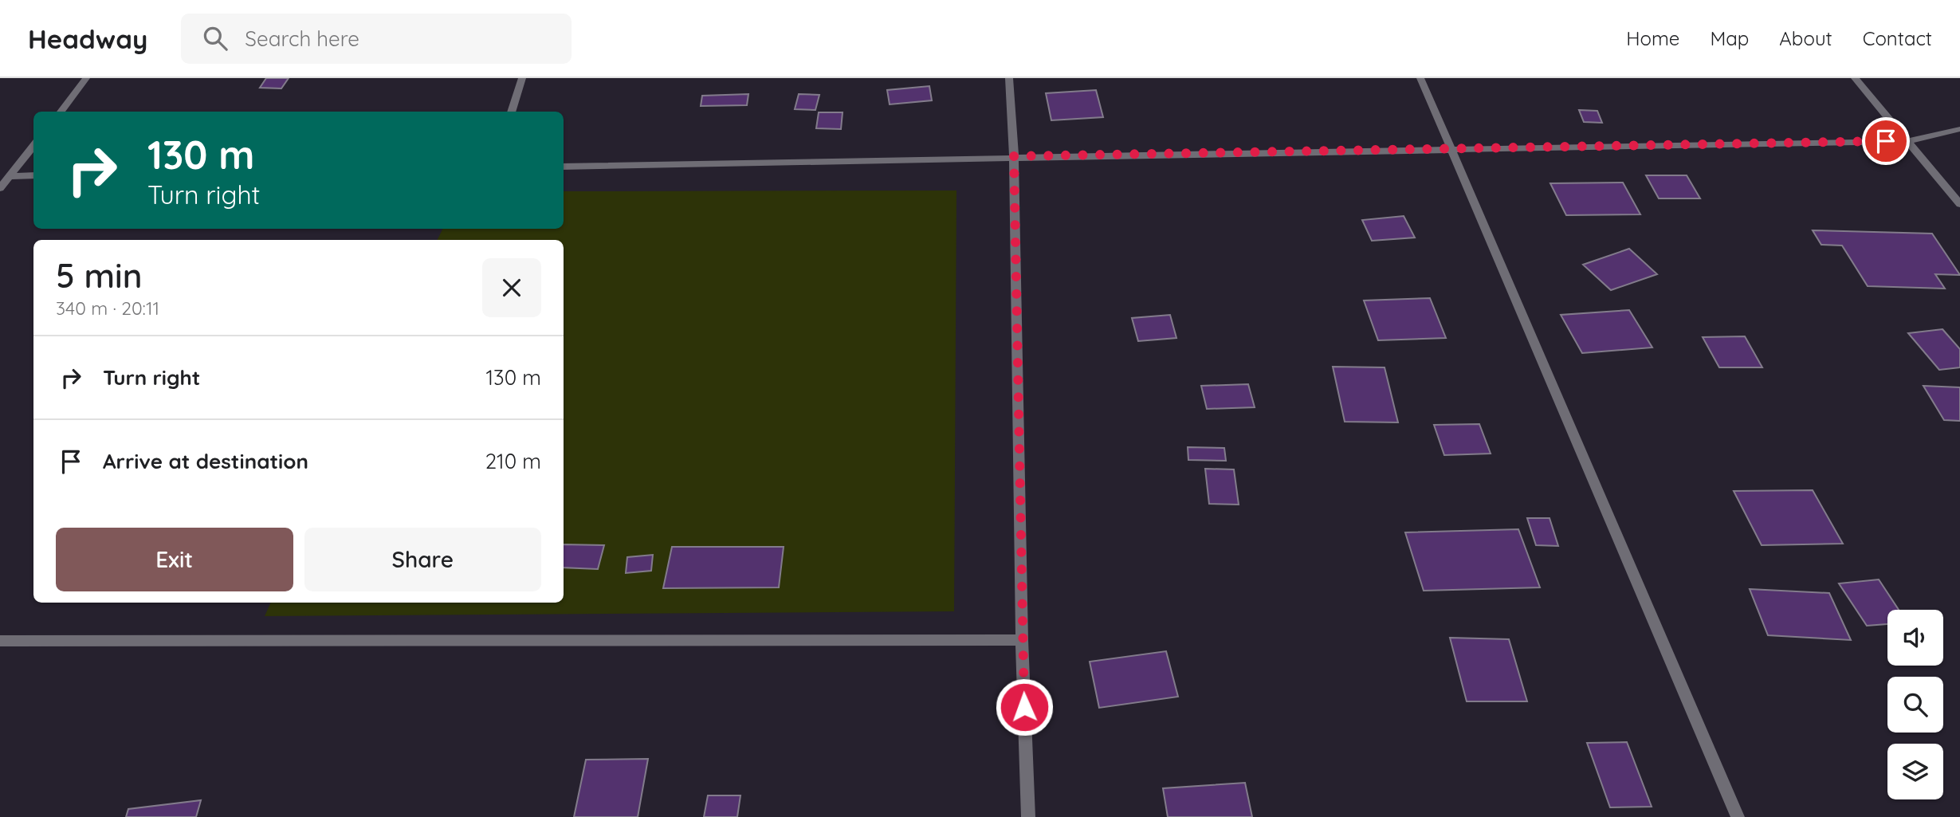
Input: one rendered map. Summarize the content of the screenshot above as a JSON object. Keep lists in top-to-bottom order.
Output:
{
  "page": {
    "header": "Headway",
    "search": "Search here",
    "nav": [
      "Home",
      "Map",
      "About",
      "Contact"
    ],
    "turn": ["130 m", "Turn right"],
    "heading": ["5 min", "340 m · 20:11"],
    "list": [
      {
        "name": "Turn right",
        "value": "130 m"
      },
      {
        "name": "Arrive at destination",
        "value": "210 m"
      }
    ],
    "buttons": ["Exit", "Share"]
  }
}
